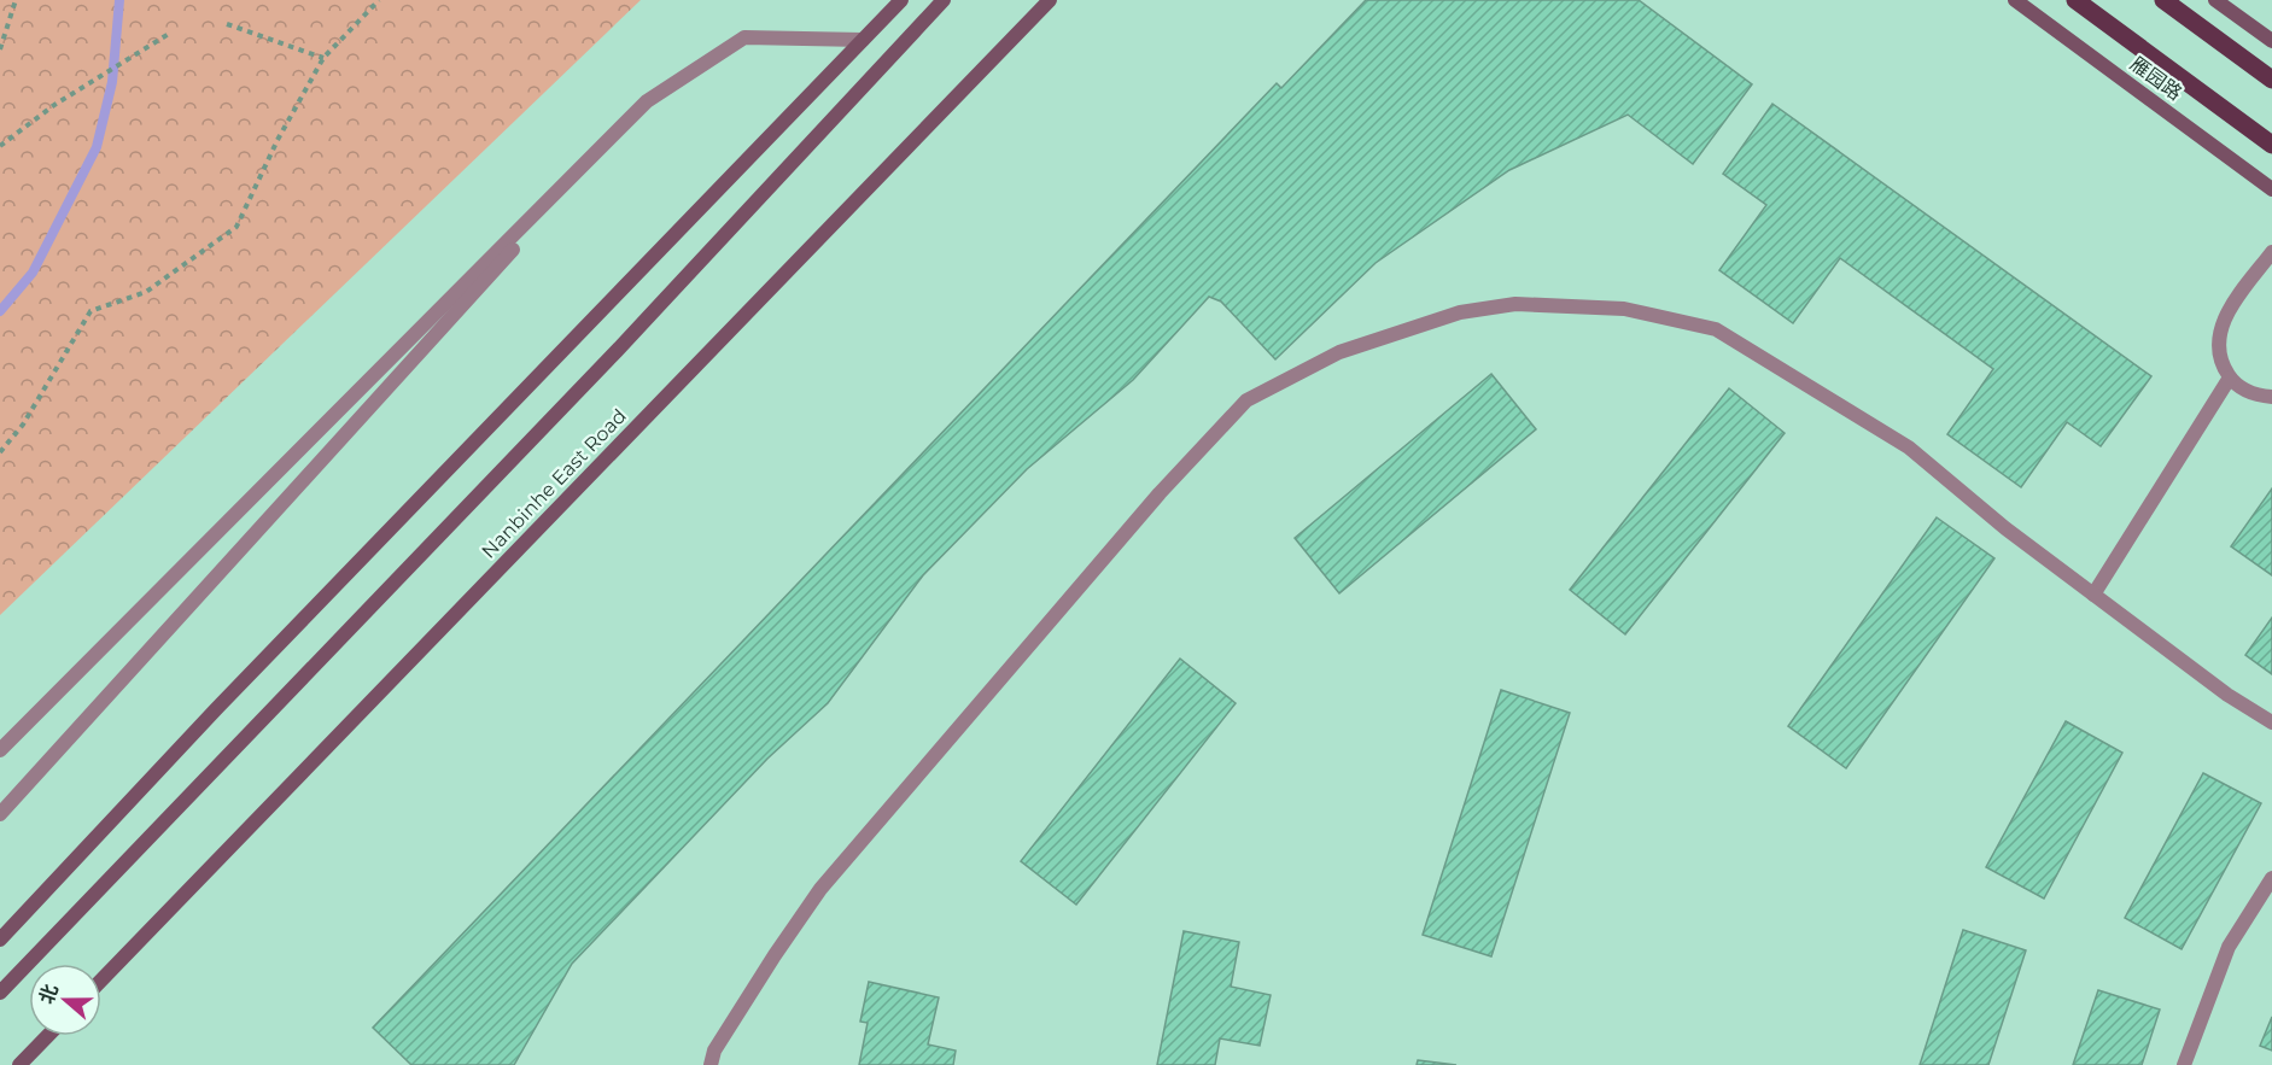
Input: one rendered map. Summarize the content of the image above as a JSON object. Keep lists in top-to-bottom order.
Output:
{
  "streets": {
    "main road": ["雁园路", "Nanbinhe East Road"]
  },
  "north": "left"
}
